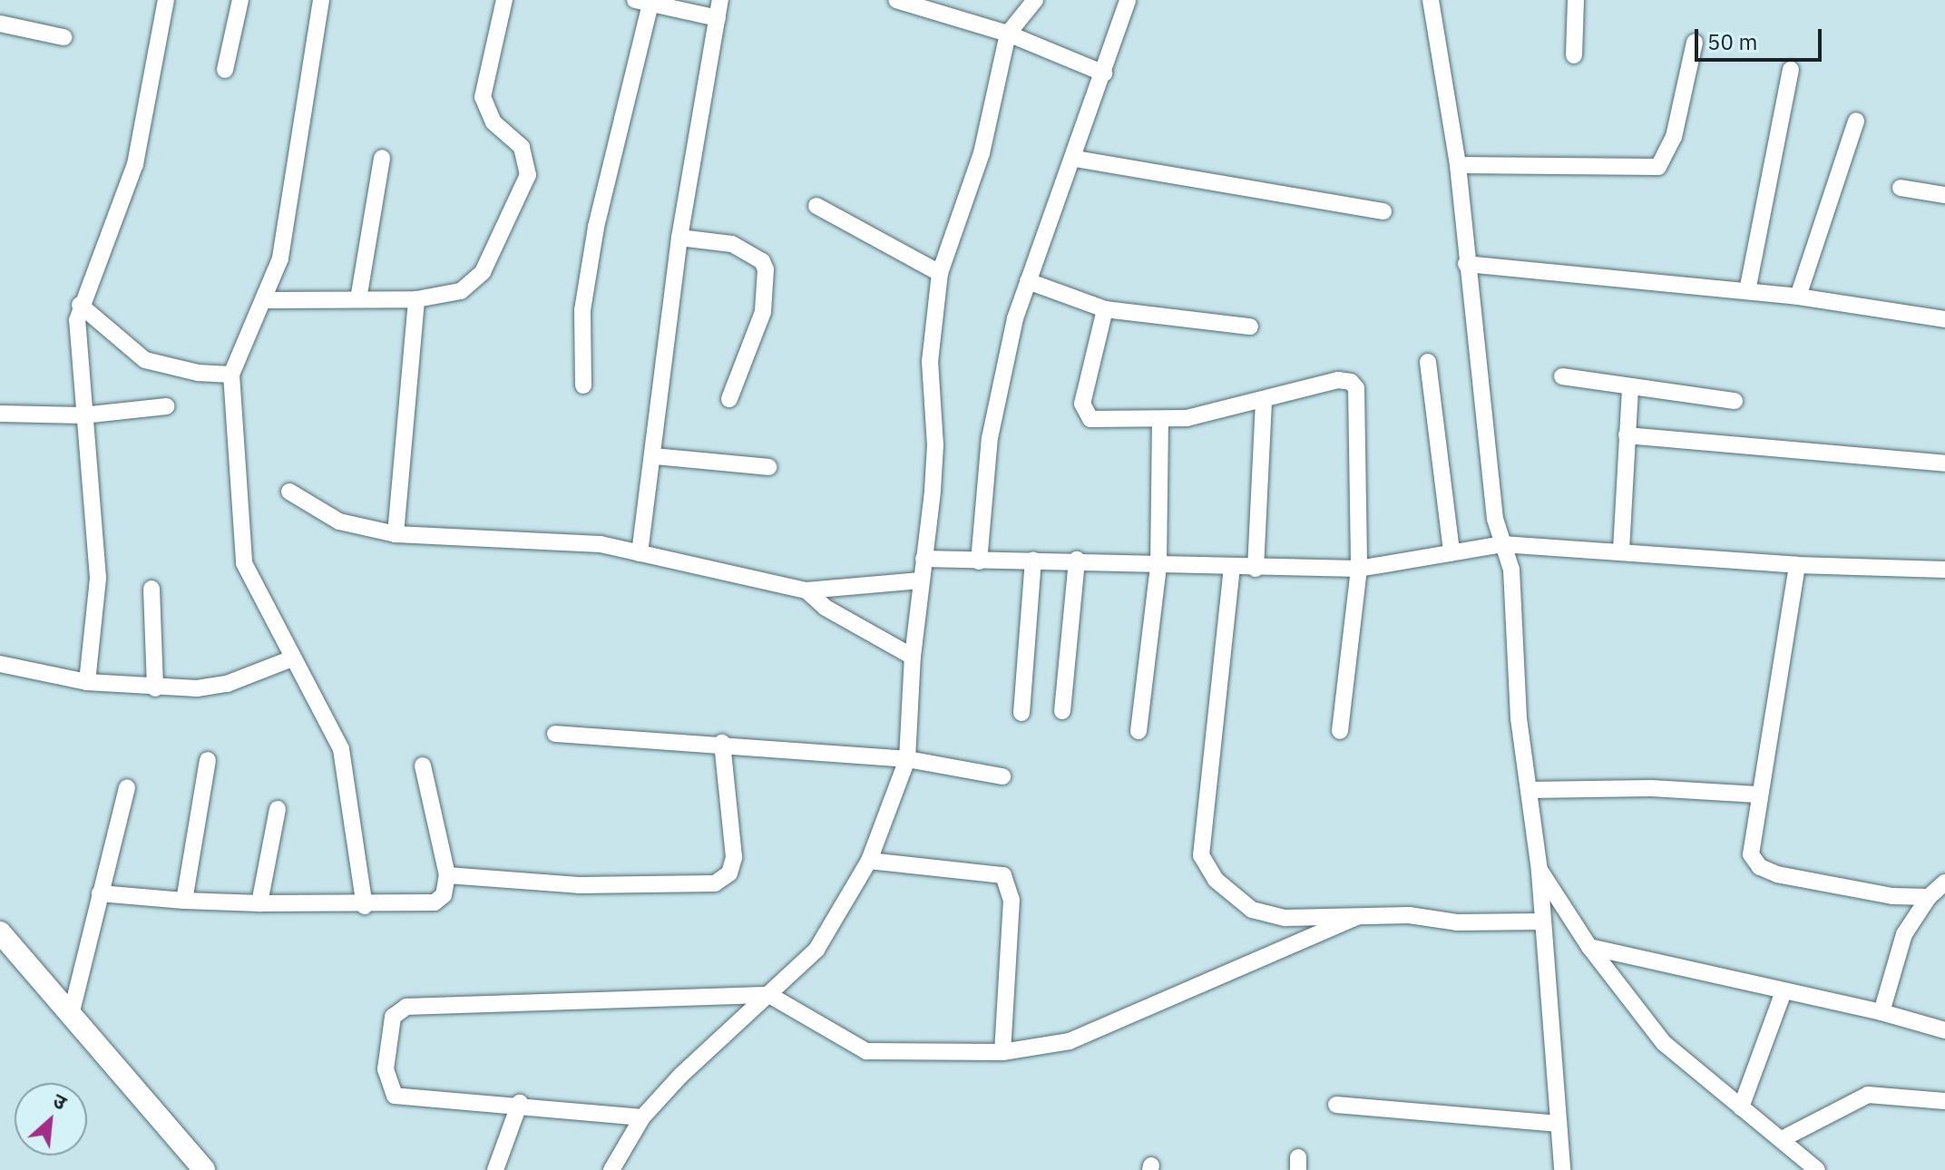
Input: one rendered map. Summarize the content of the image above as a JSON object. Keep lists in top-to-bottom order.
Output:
{
  "scale_bar": "50 m",
  "north": "top right"
}
